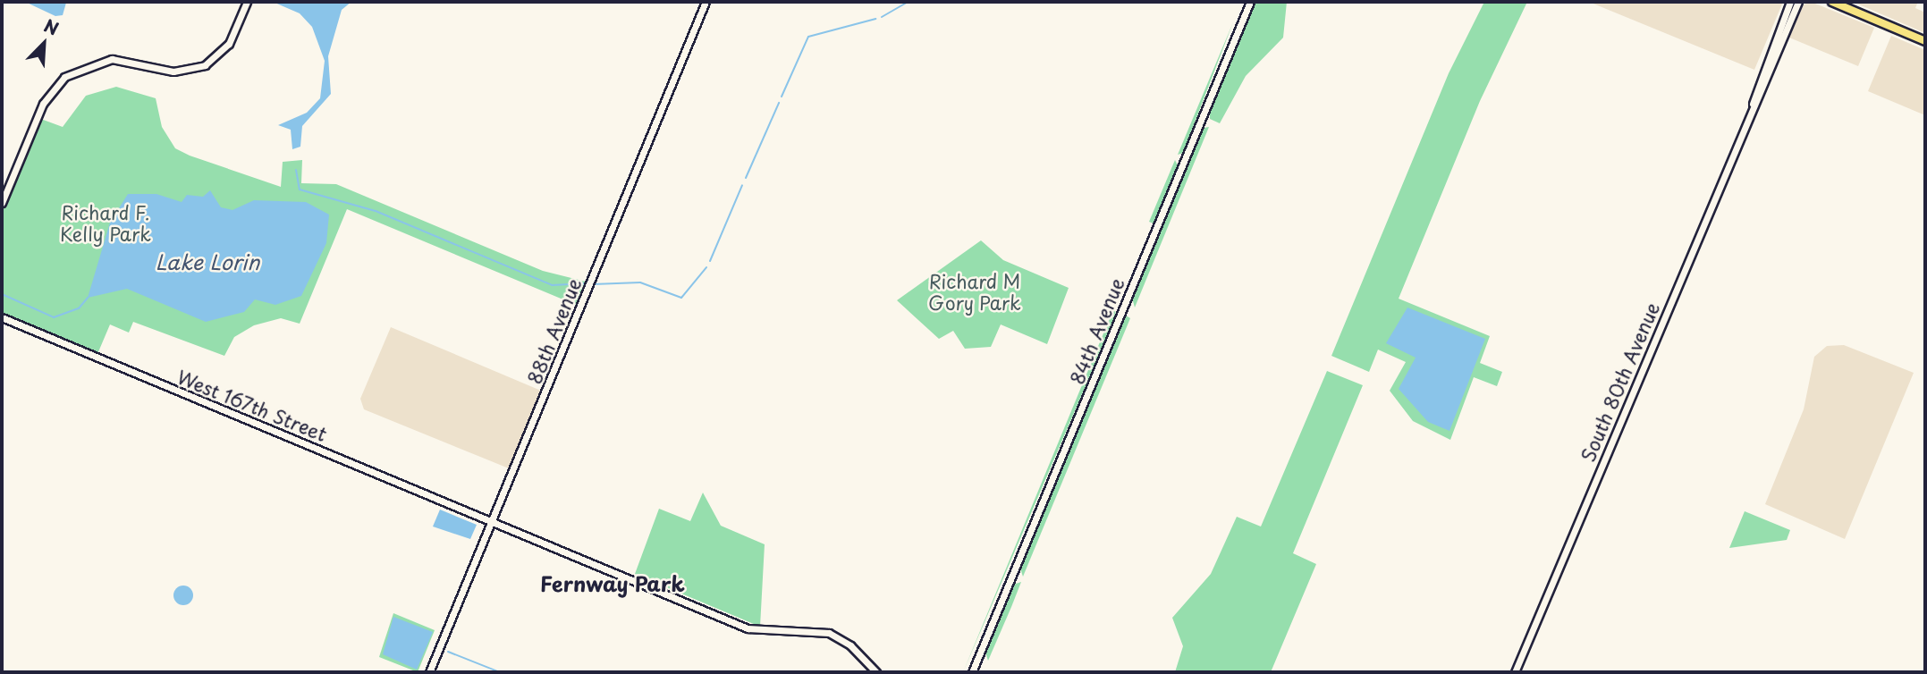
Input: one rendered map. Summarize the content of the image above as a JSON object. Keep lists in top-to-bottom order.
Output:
{
  "streets": {
    "street": [
      "88th Avenue",
      "84th Avenue",
      "South 80th Avenue",
      "West 167th Street"
    ]
  },
  "crossings": [
    ["88th Avenue", "West 167th Street"]
  ],
  "districts": ["Fernway Park"],
  "water": ["Lake Lorin"],
  "parks": ["Richard F. Kelly Park", "Richard M Gory Park"],
  "north": "top right"
}
